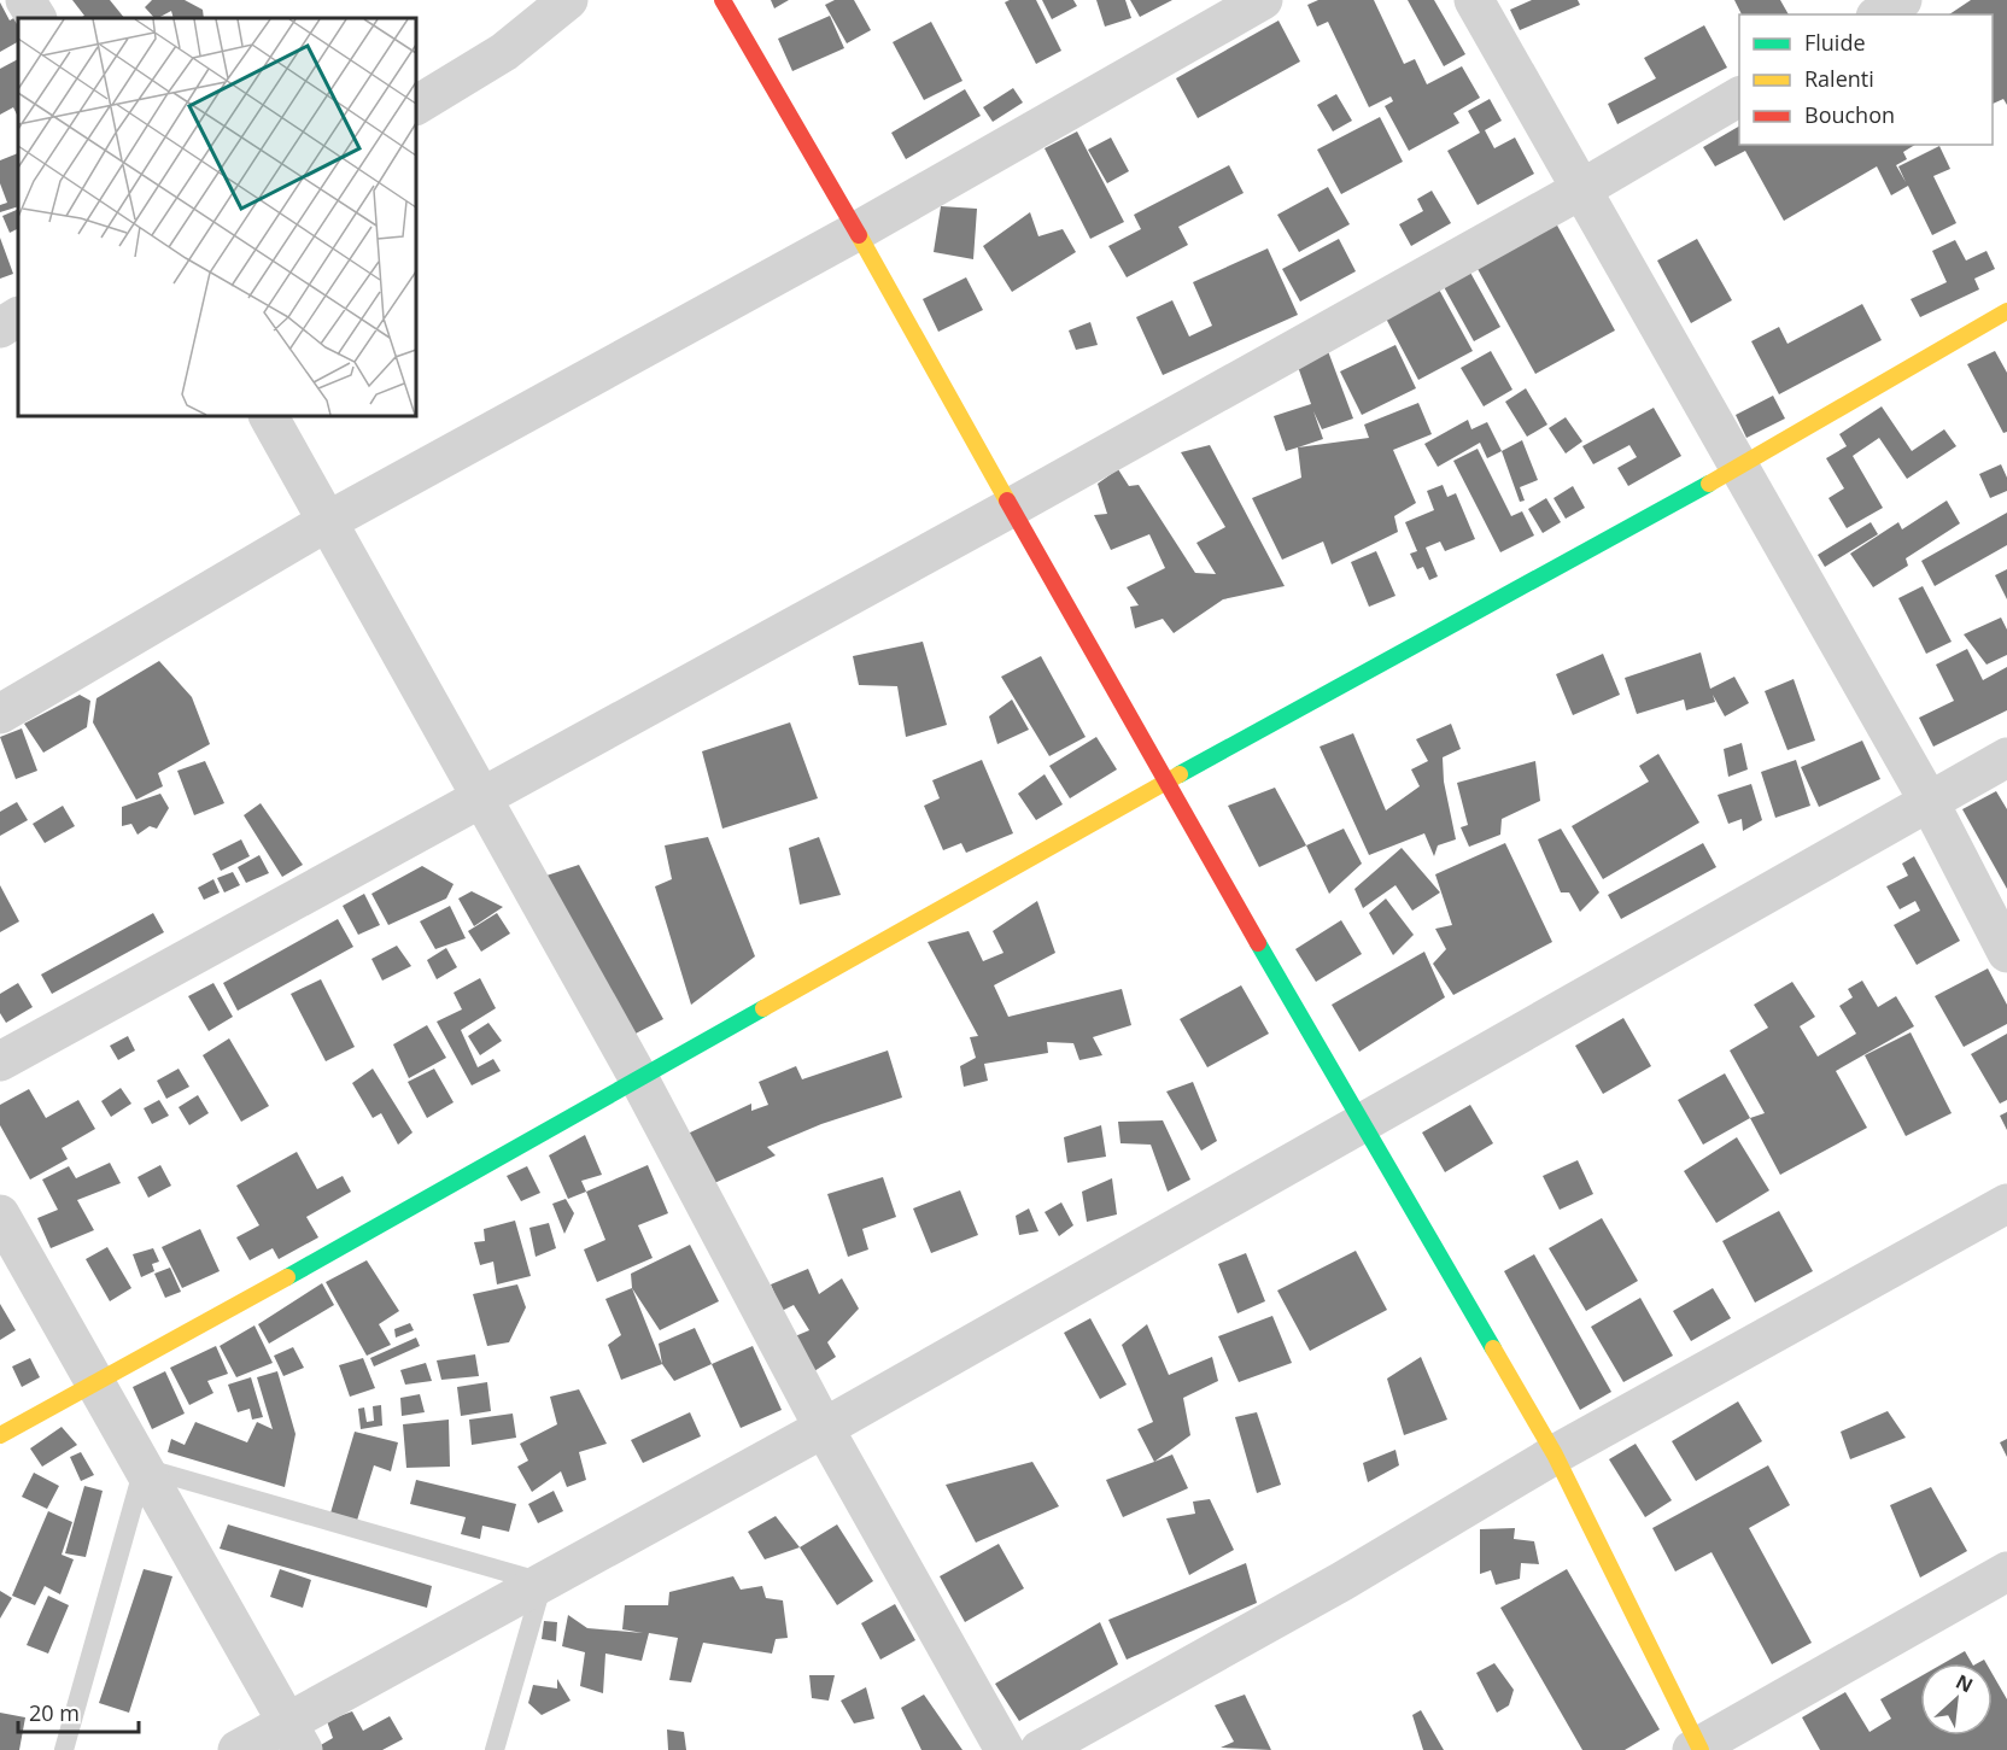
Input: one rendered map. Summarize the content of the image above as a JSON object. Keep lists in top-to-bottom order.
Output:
{
  "legend": ["Fluide", "Ralenti", "Bouchon"],
  "scale_bar": "20 m",
  "north": "top right"
}
